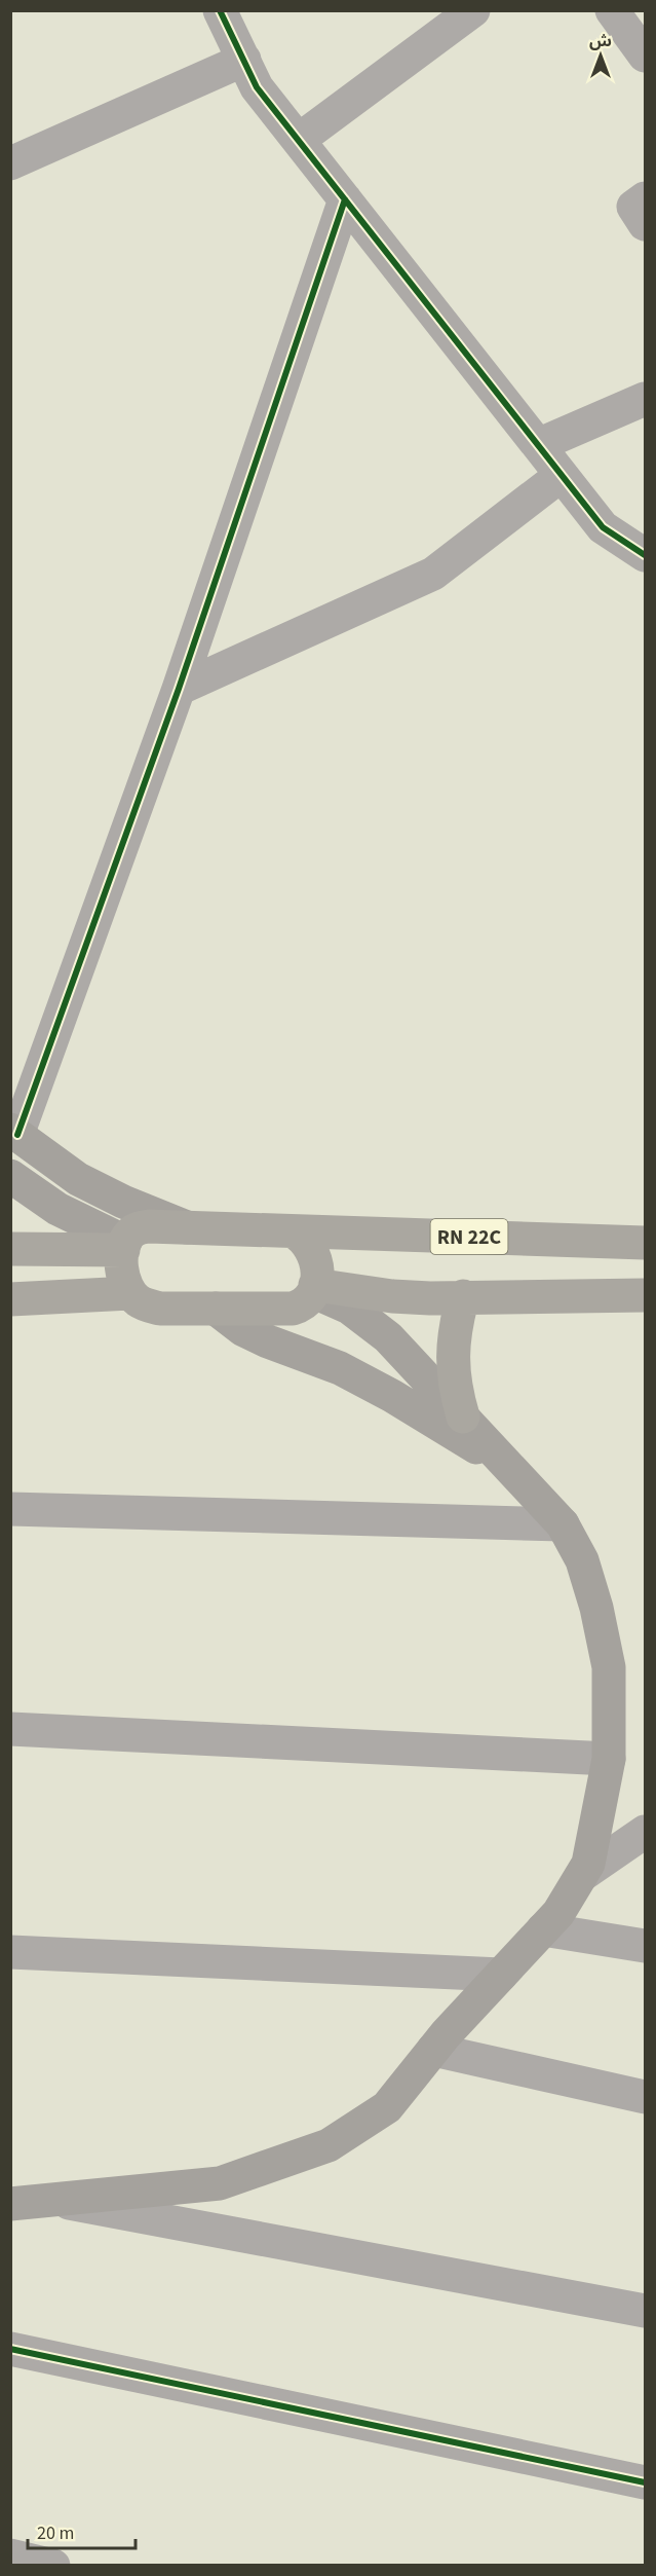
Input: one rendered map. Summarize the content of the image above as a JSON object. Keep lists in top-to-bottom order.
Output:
{
  "streets": {
    "highway": ["RN 22C"]
  },
  "scale_bar": "20 m",
  "north": "top"
}
